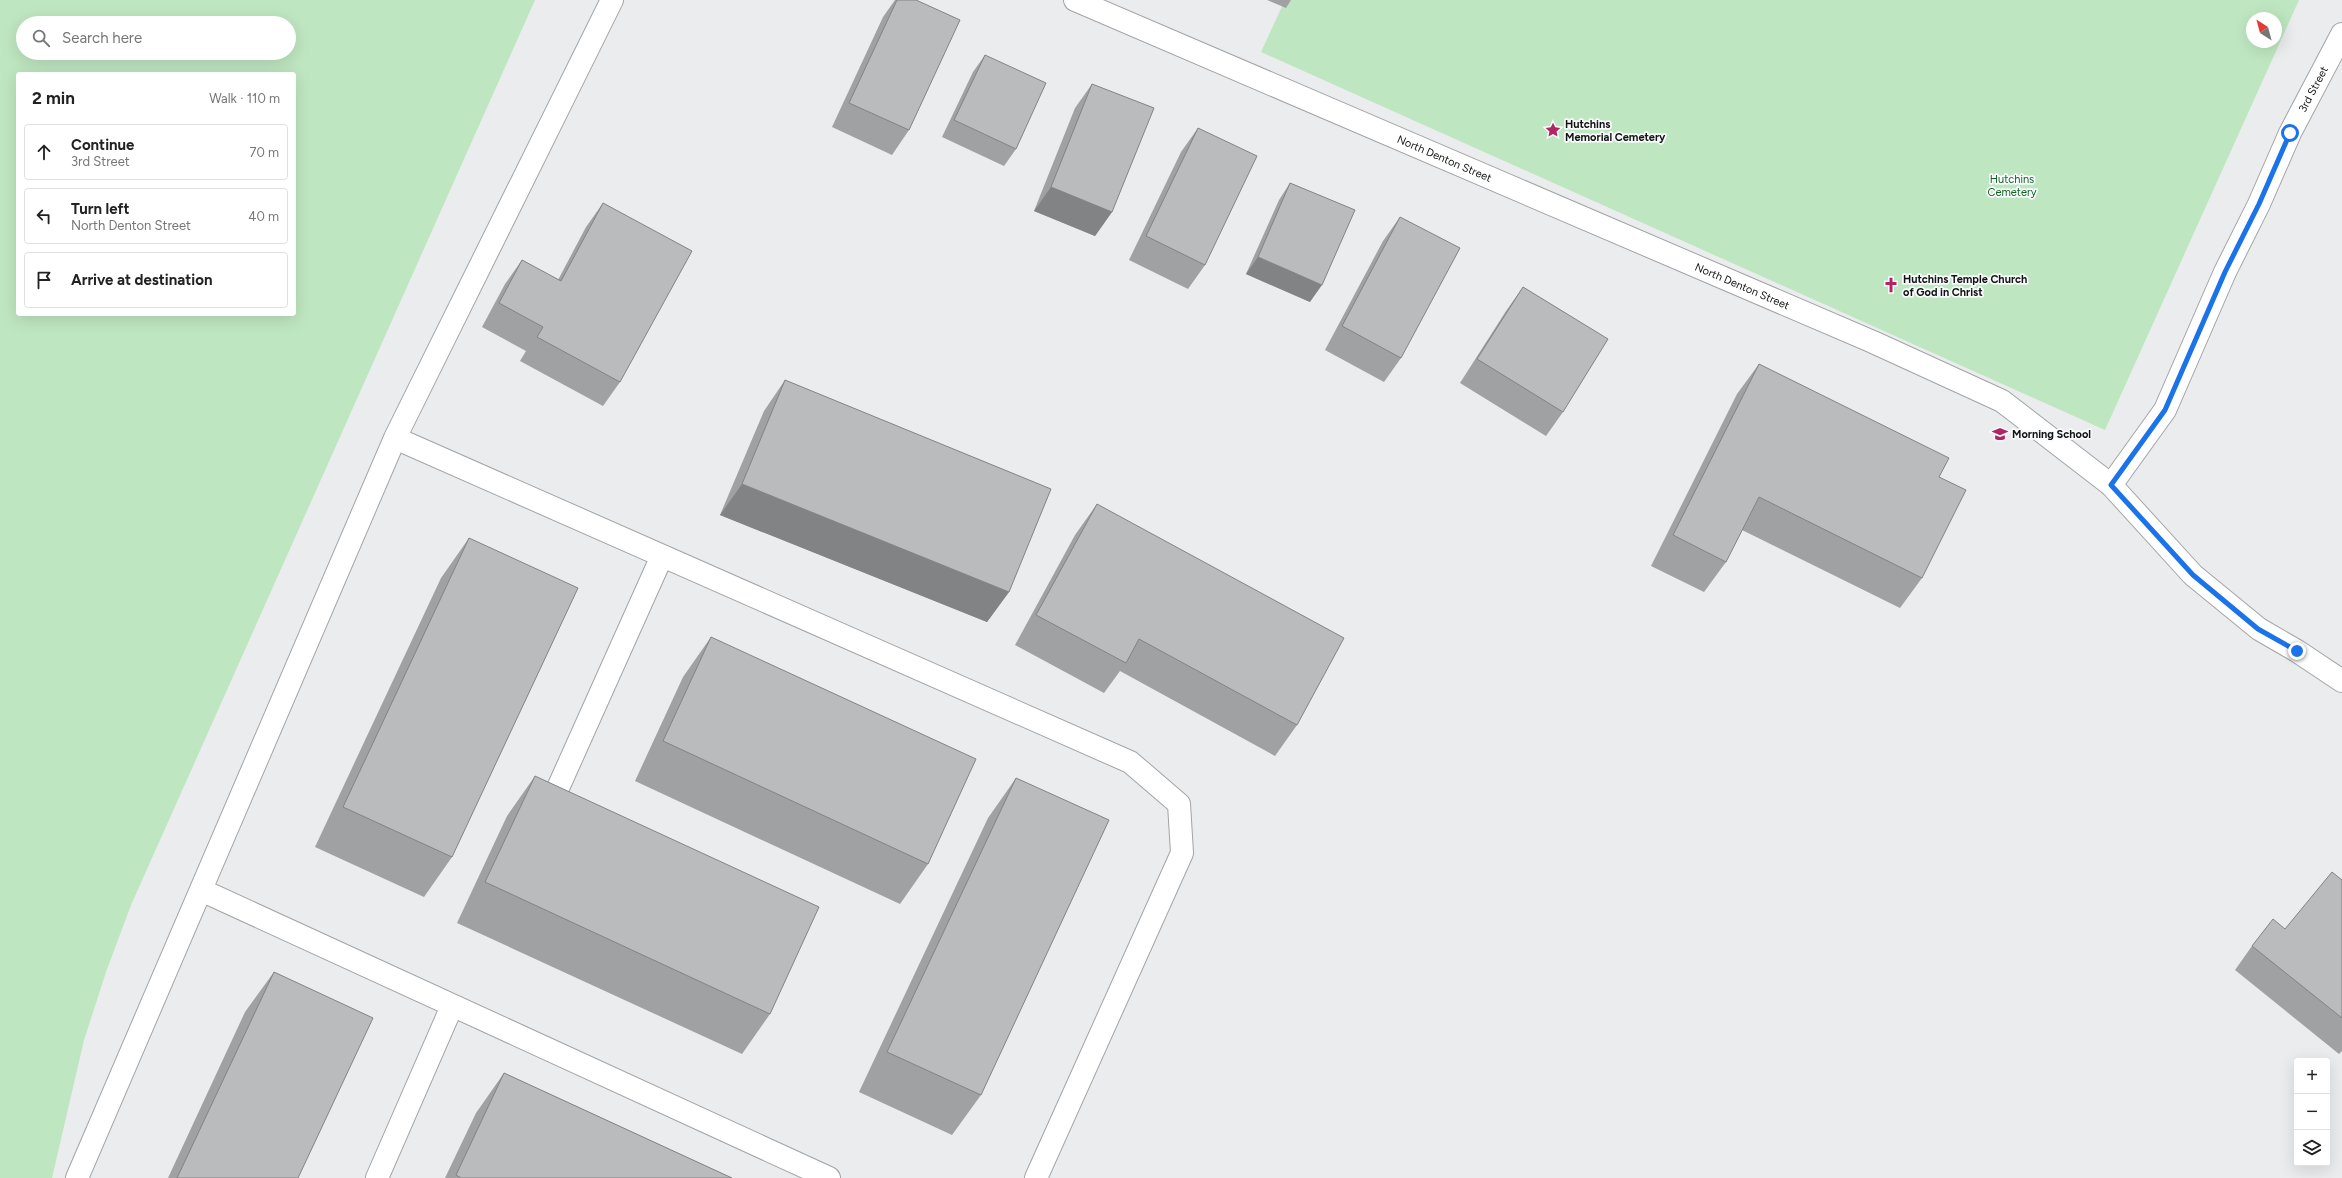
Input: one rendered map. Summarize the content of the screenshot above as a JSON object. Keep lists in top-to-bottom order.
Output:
{
  "streets": {
    "street": ["3rd Street", "North Denton Street"]
  },
  "crossings": [
    ["3rd Street", "North Denton Street"]
  ],
  "parks": ["Hutchins Cemetery"],
  "places": {
    "place": ["Hutchins Memorial Cemetery"],
    "church": ["Hutchins Temple Church of God in Christ"],
    "school or university": ["Morning School"]
  },
  "north": "top left",
  "page": {
    "search": "Search here",
    "heading": ["2 min", "Walk · 110 m"],
    "list": [
      ["Continue", "3rd Street", "70 m"],
      ["Turn left", "North Denton Street", "40 m"],
      "Arrive at destination"
    ],
    "map_buttons": ["+", "−"]
  }
}
